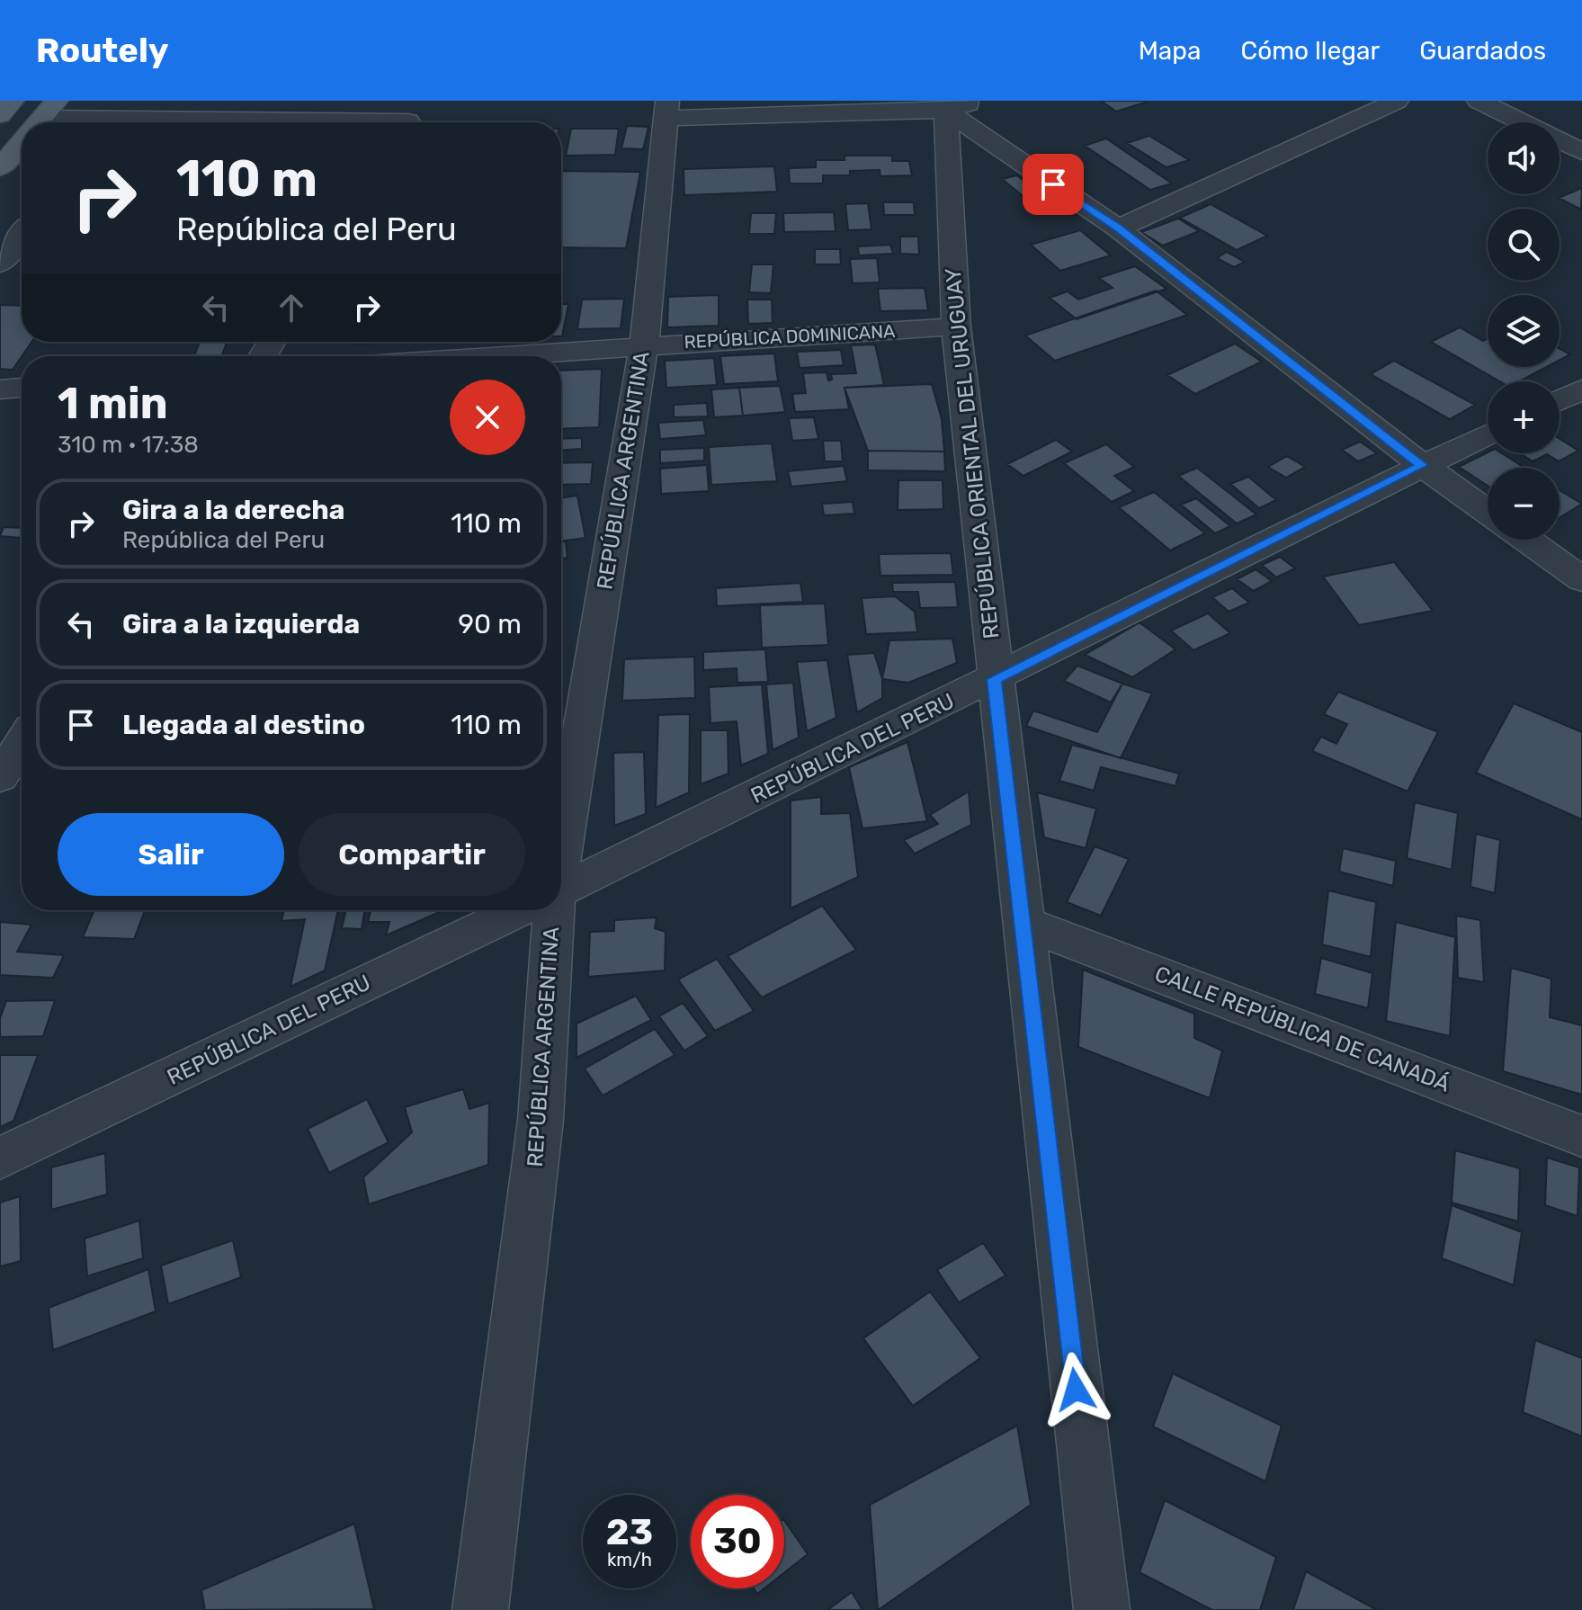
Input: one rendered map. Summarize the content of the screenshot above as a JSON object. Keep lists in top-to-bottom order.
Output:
{
  "streets": {
    "street": [
      "REPÚBLICA DOMINICANA",
      "REPÚBLICA ORIENTAL DEL URUGUAY",
      "REPÚBLICA ARGENTINA",
      "REPÚBLICA DEL PERU",
      "CALLE REPÚBLICA DE CANADÁ"
    ]
  },
  "crossings": [
    ["REPÚBLICA DOMINICANA", "REPÚBLICA ORIENTAL DEL URUGUAY"],
    ["REPÚBLICA DOMINICANA", "REPÚBLICA ARGENTINA"],
    ["REPÚBLICA ORIENTAL DEL URUGUAY", "REPÚBLICA DEL PERU"],
    ["REPÚBLICA ORIENTAL DEL URUGUAY", "CALLE REPÚBLICA DE CANADÁ"]
  ],
  "page": {
    "header": "Routely",
    "nav": ["Mapa", "Cómo llegar", "Guardados"],
    "map_buttons": ["+", "−"],
    "turn": ["110 m", "República del Peru"],
    "heading": ["1 min", "310 m · 17:38"],
    "list": [
      {
        "name": "Gira a la derecha",
        "note": "República del Peru",
        "value": "110 m"
      },
      {
        "name": "Gira a la izquierda",
        "value": "90 m"
      },
      {
        "name": "Llegada al destino",
        "value": "110 m"
      }
    ],
    "buttons": ["Salir", "Compartir"],
    "speed": "23 km/h",
    "limit": "30"
  }
}
